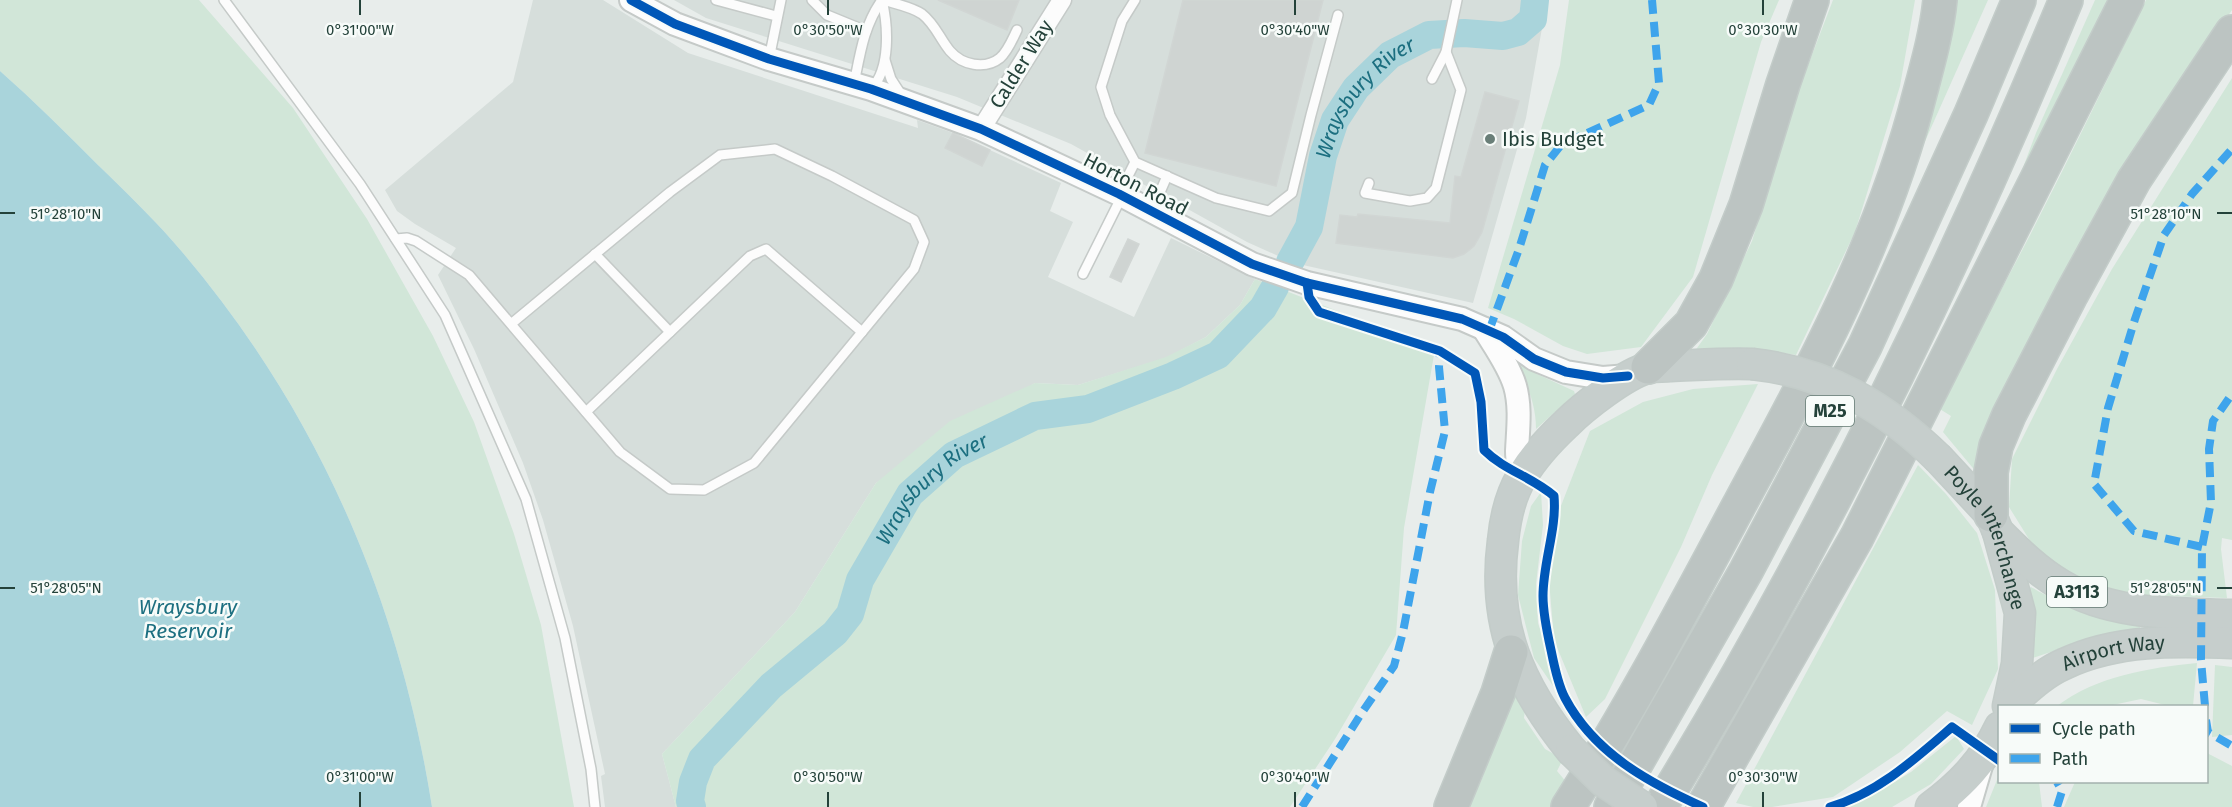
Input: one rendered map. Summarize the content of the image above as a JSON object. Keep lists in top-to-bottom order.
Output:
{
  "streets": {
    "highway": [
      "M25",
      "Poyle Interchange",
      "A3113",
      "Airport Way"
    ],
    "street": ["Calder Way", "Horton Road"]
  },
  "crossings": [
    ["Calder Way", "Horton Road"],
    ["Horton Road", "Poyle Interchange"],
    ["Poyle Interchange", "Airport Way"]
  ],
  "water": ["Wraysbury River", "Wraysbury Reservoir"],
  "places": ["Ibis Budget"],
  "legend": ["Cycle path", "Path"],
  "coordinates": [
    "0°31'00\"W",
    "0°30'50\"W",
    "0°30'40\"W",
    "0°30'30\"W",
    "51°28'10\"N",
    "51°28'05\"N"
  ]
}
